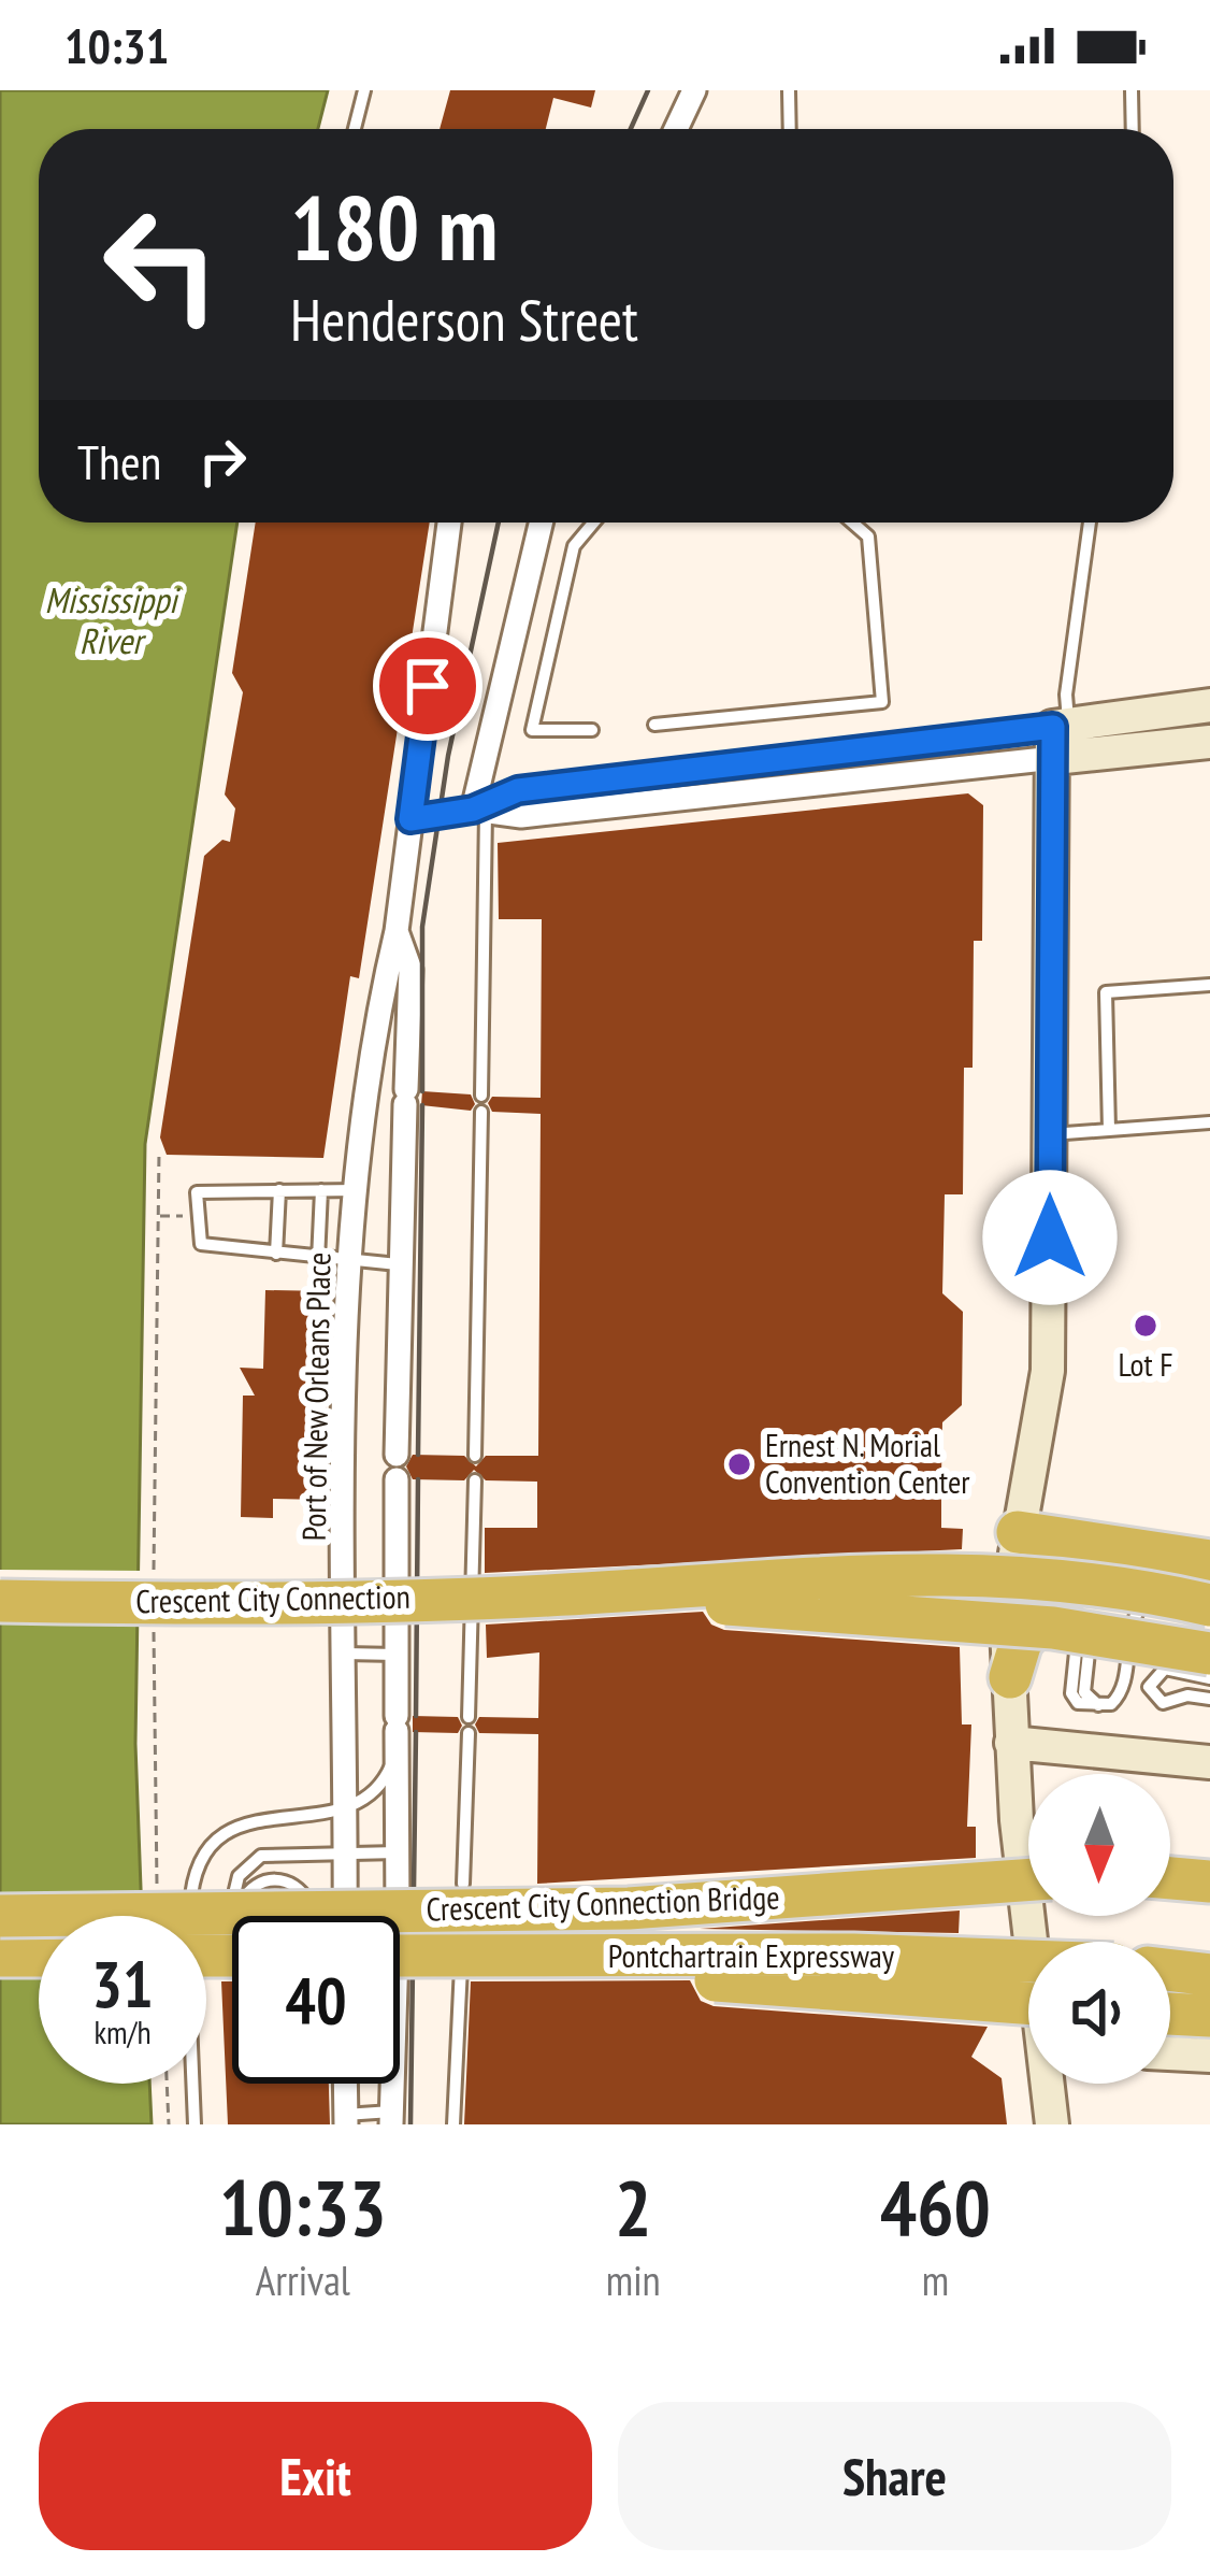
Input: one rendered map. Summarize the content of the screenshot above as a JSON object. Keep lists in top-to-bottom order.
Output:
{
  "streets": {
    "highway": ["Crescent City Connection", "Crescent City Connection Bridge", "Pontchartrain Expressway"],
    "street": ["Port of New Orleans Place"]
  },
  "water": ["Mississippi River"],
  "places": ["Lot F", "Ernest N. Morial Convention Center"],
  "north": "bottom",
  "page": {
    "status": "10:31",
    "turn": ["180 m", "Henderson Street"],
    "then": "Then",
    "speed": "31 km/h",
    "limit": "40",
    "eta": [
      "10:33",
      "Arrival",
      "2",
      "min",
      "460",
      "m"
    ],
    "buttons": ["Exit", "Share"]
  }
}
